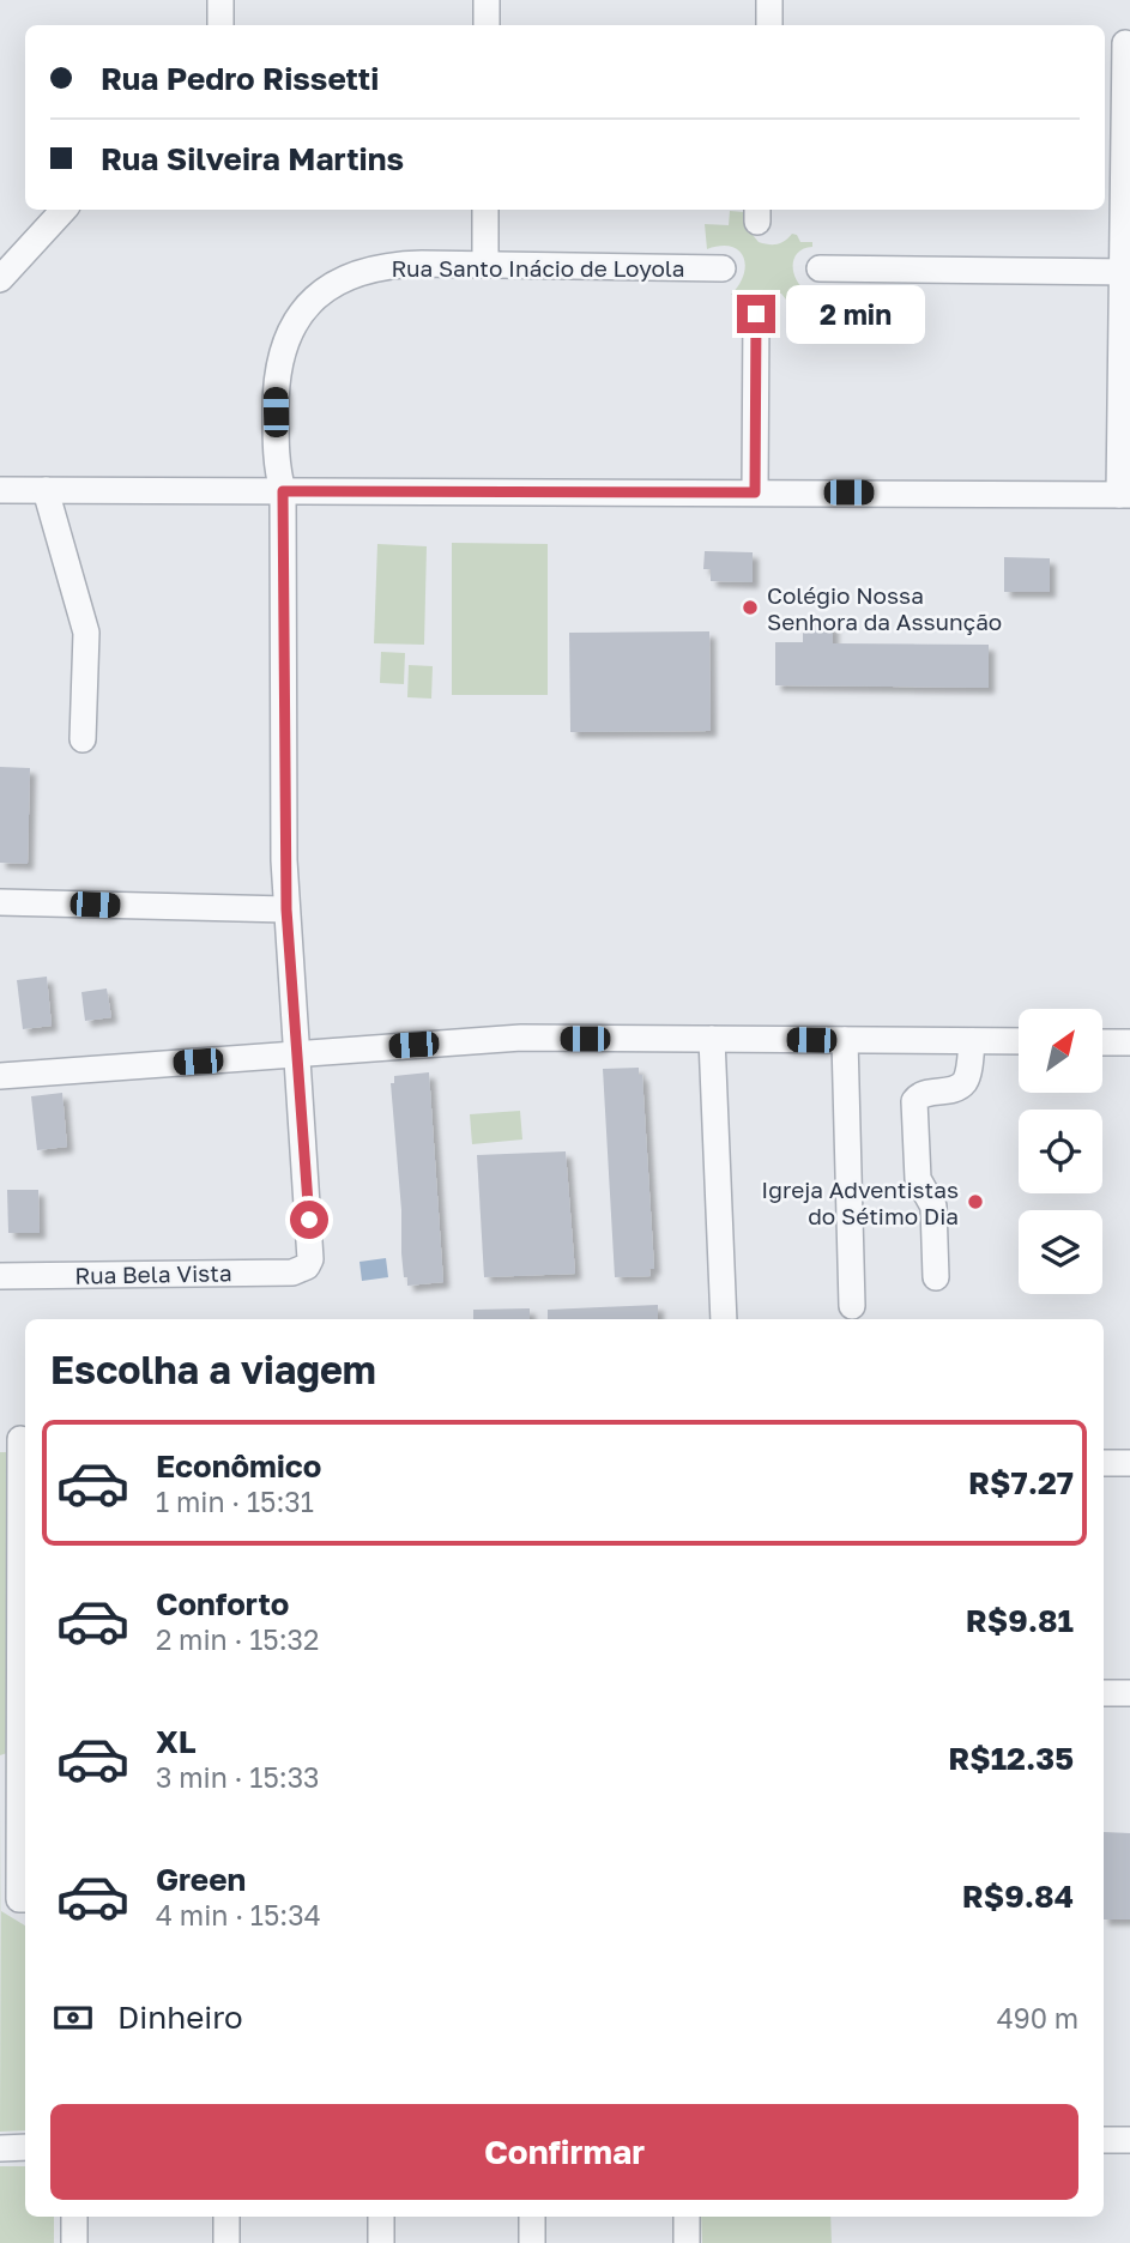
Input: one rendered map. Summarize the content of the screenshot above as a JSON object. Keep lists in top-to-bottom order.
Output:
{
  "streets": {
    "street": ["Rua Santo Inácio de Loyola", "Rua Bela Vista"]
  },
  "crossings": [
    ["Rua Santo Inácio de Loyola", "Rua Bela Vista"]
  ],
  "places": ["Colégio Nossa Senhora da Assunção", "Igreja Adventistas do Sétimo Dia"],
  "north": "top right",
  "page": {
    "banner": ["Rua Pedro Rissetti", "Rua Silveira Martins"],
    "bubble": "2 min",
    "heading": "Escolha a viagem",
    "list": [
      {
        "name": "Econômico",
        "note": "1 min · 15:31",
        "value": "R$7.27"
      },
      {
        "name": "Conforto",
        "note": "2 min · 15:32",
        "value": "R$9.81"
      },
      {
        "name": "XL",
        "note": "3 min · 15:33",
        "value": "R$12.35"
      },
      {
        "name": "Green",
        "note": "4 min · 15:34",
        "value": "R$9.84"
      }
    ],
    "pay": ["Dinheiro", "490 m"],
    "buttons": "Confirmar"
  }
}
